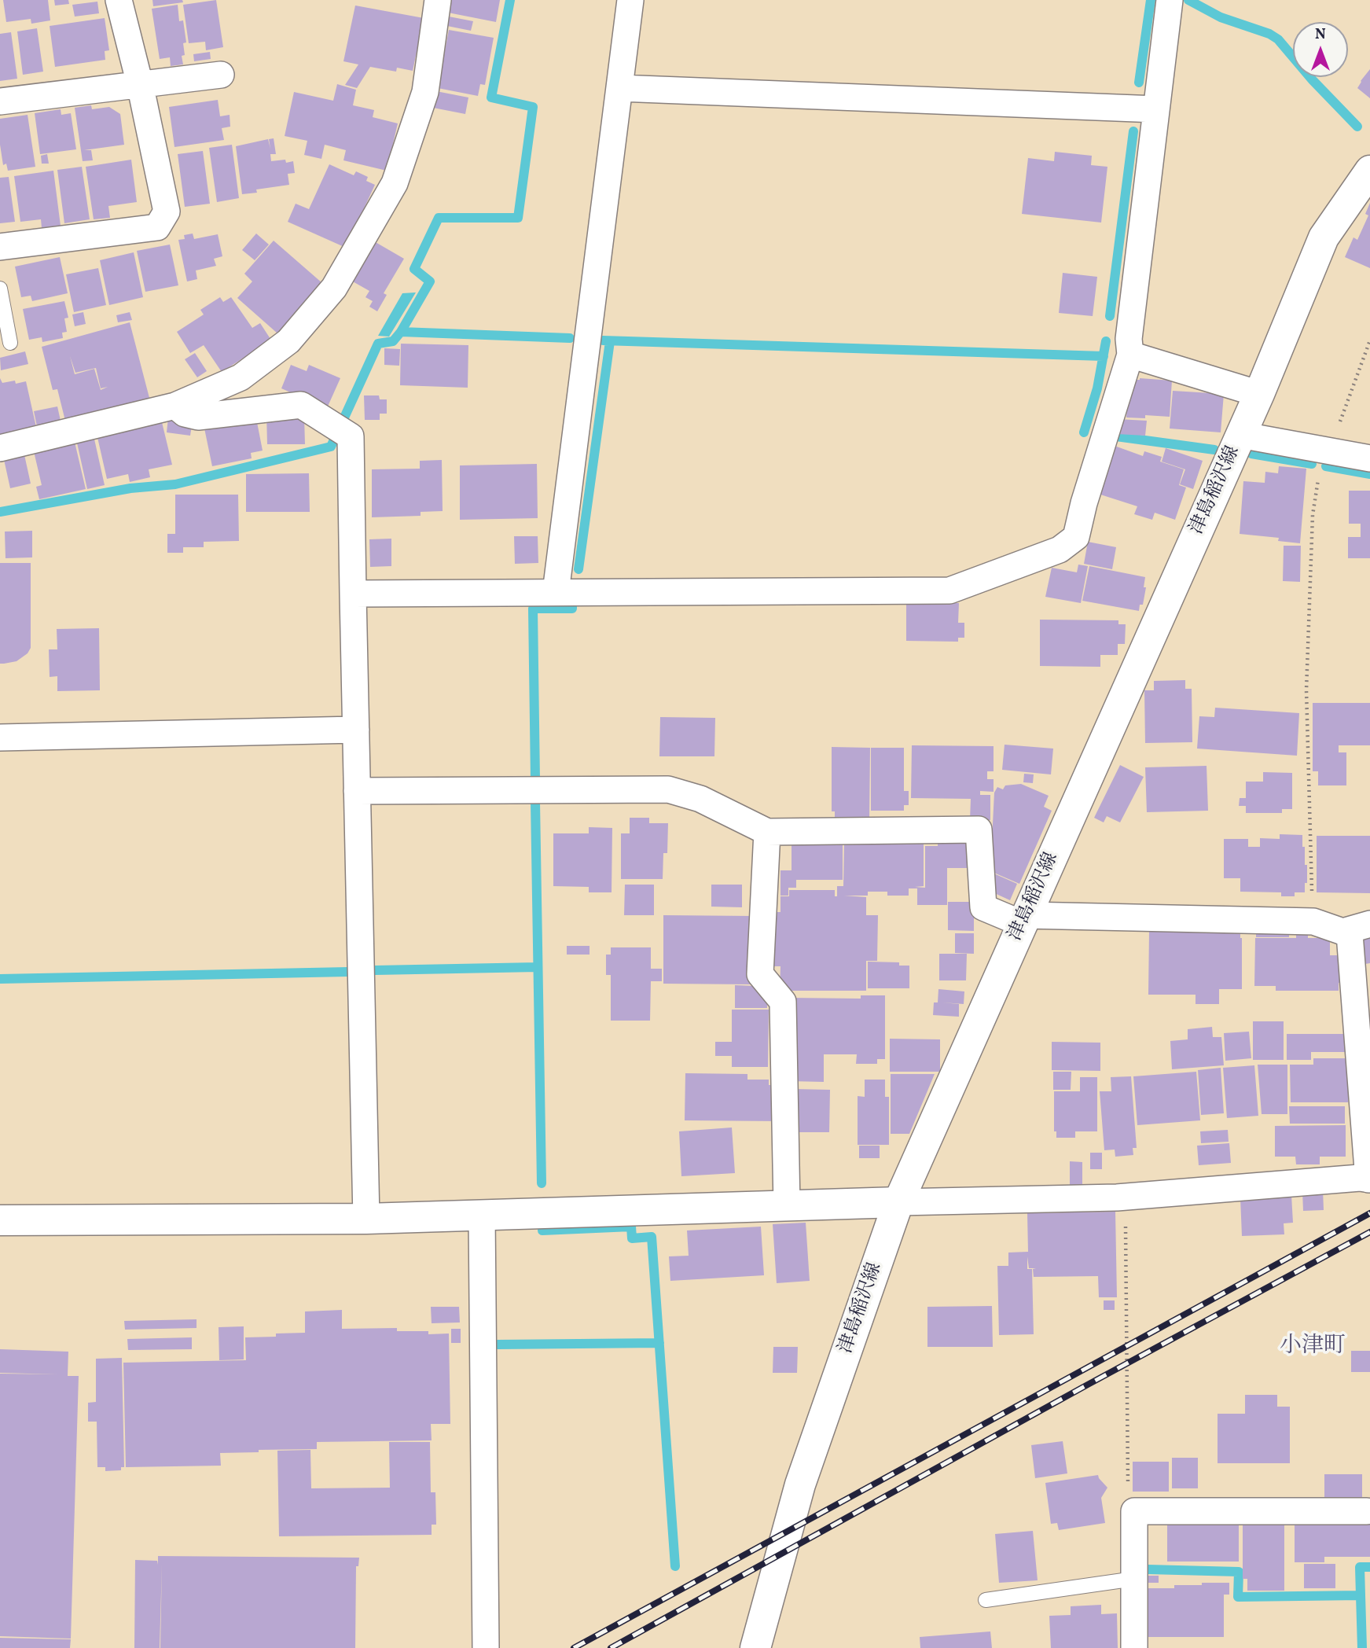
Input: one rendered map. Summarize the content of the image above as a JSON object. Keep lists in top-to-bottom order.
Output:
{
  "streets": {
    "main road": ["津島稲沢線"]
  },
  "districts": ["小津町"],
  "north": "top"
}
